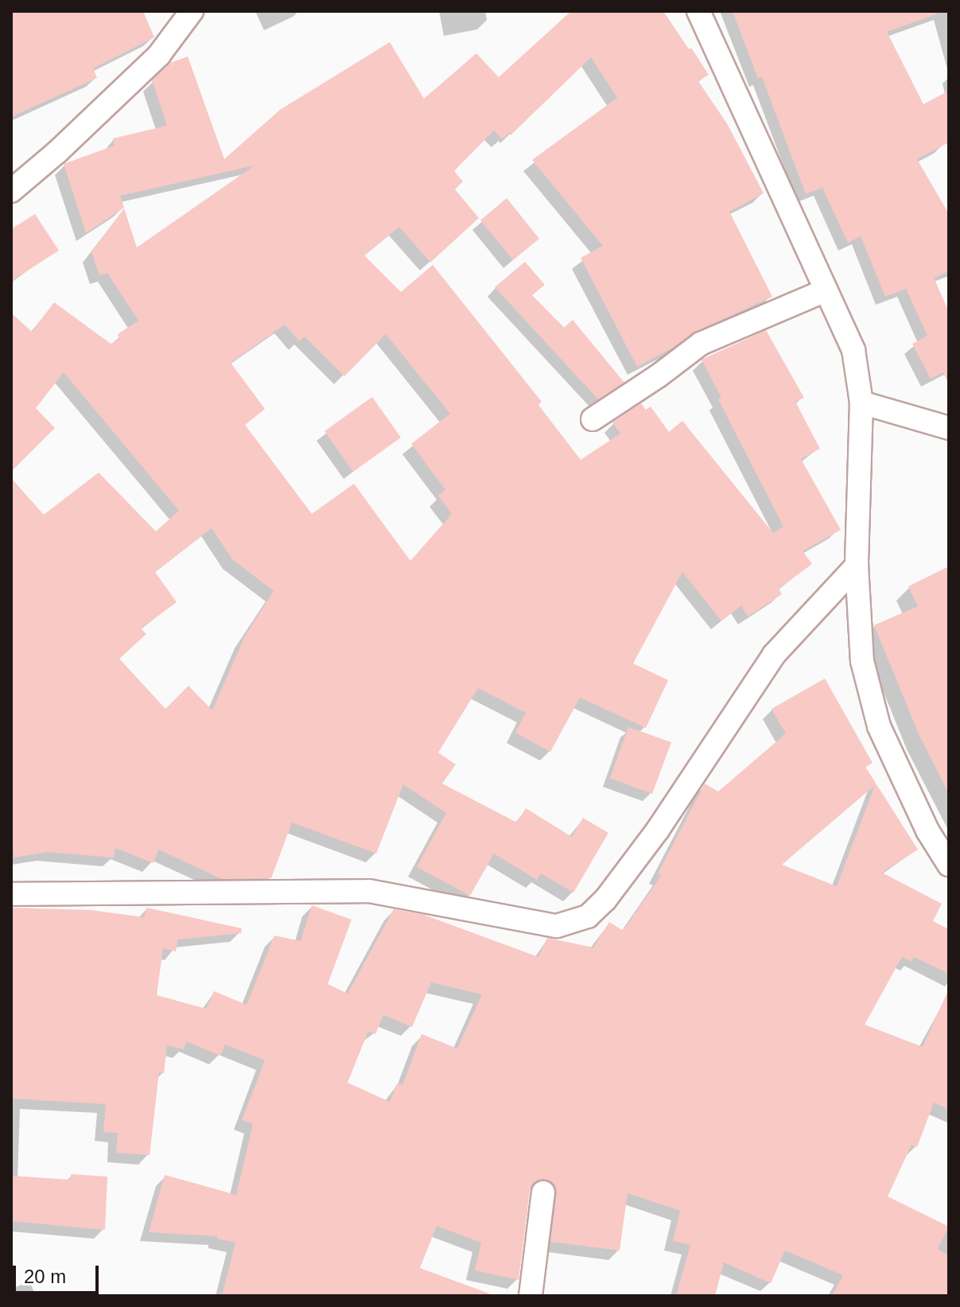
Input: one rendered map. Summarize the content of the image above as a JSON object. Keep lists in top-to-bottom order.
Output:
{
  "scale_bar": "20 m"
}
